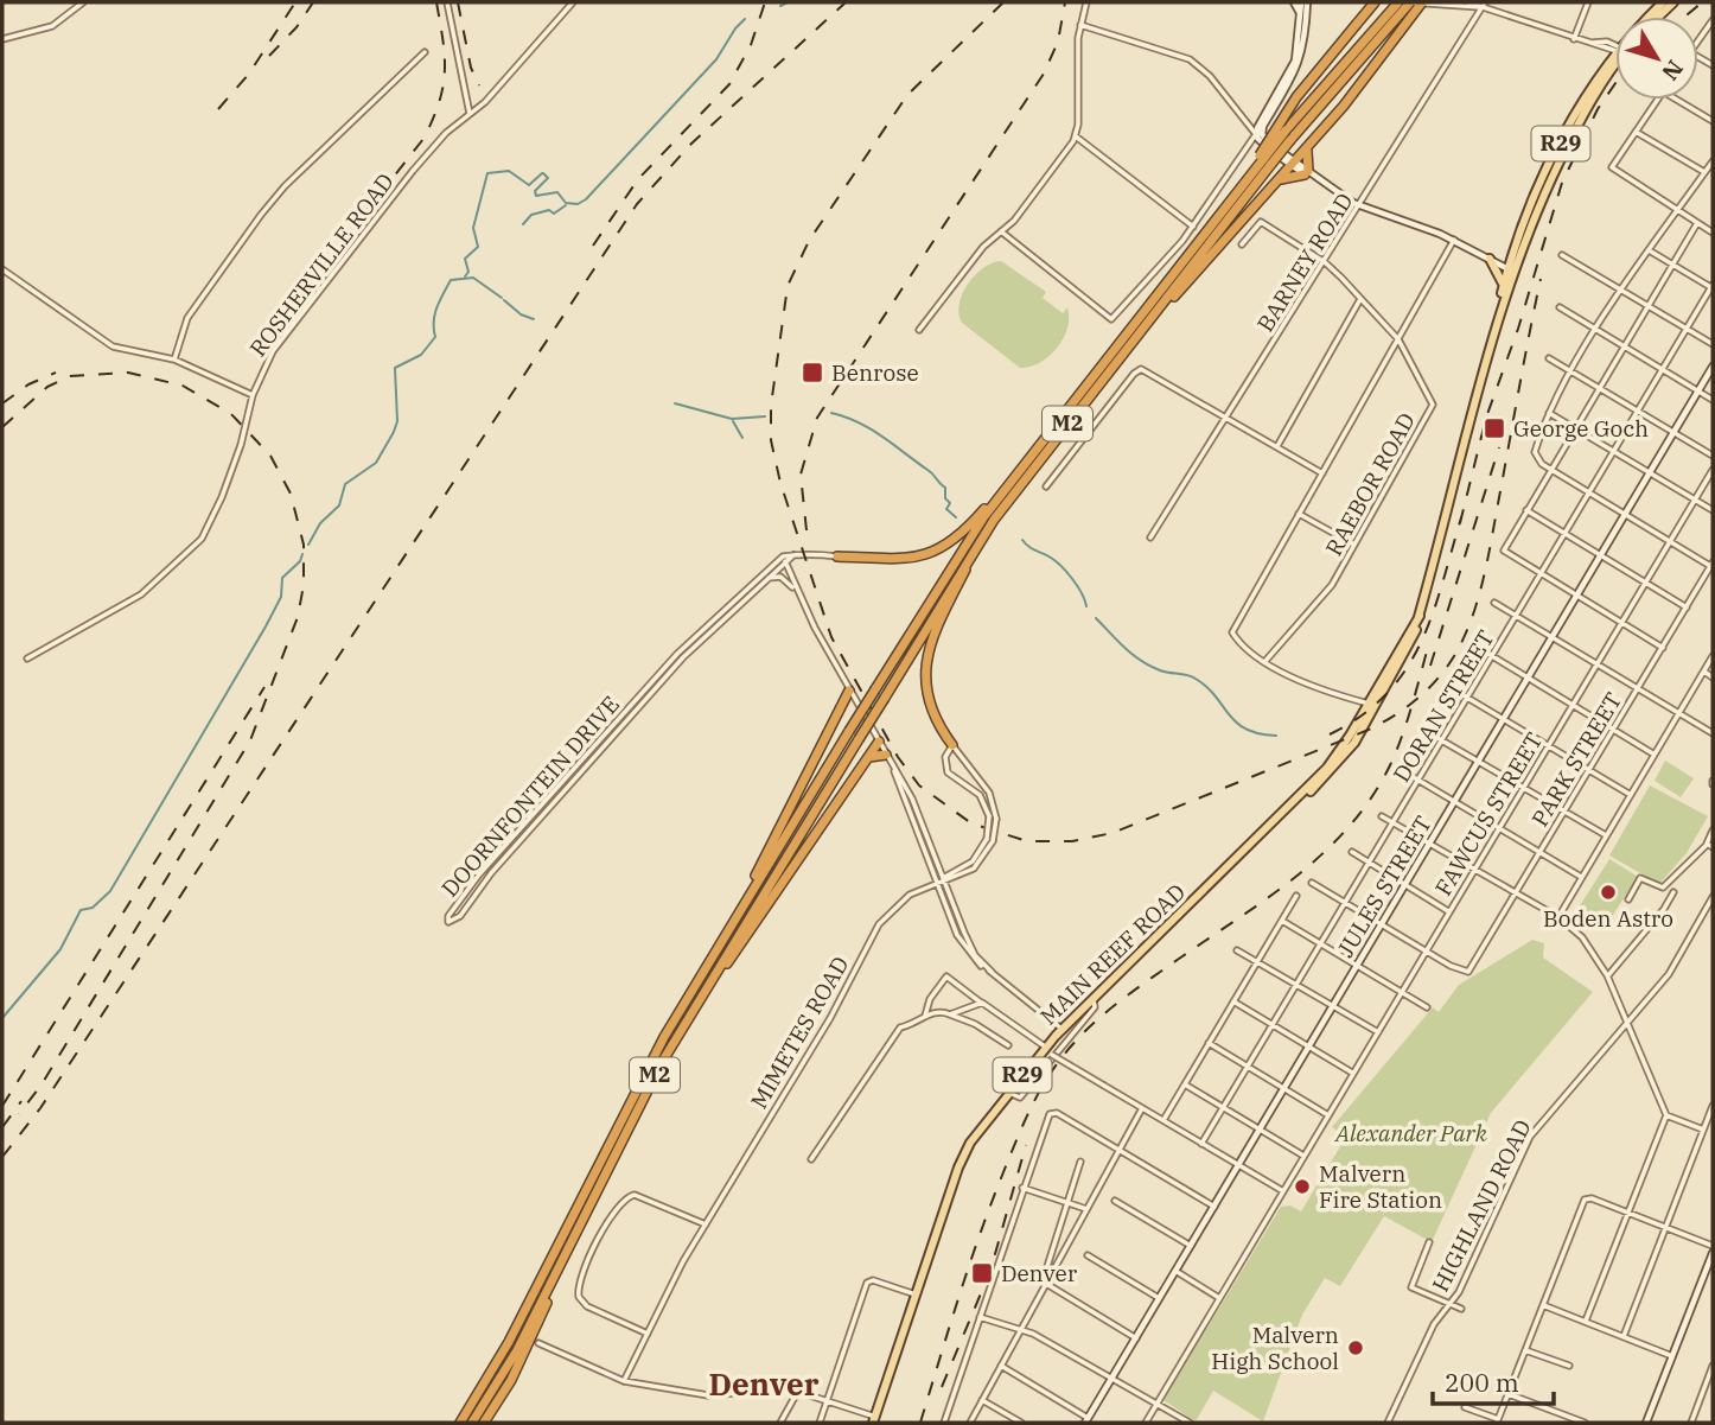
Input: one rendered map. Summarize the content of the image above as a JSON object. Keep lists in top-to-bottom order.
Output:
{
  "streets": {
    "highway": ["M2"],
    "main road": ["R29", "JULES STREET", "MAIN REEF ROAD"],
    "street": [
      "BARNEY ROAD",
      "ROSHERVILLE ROAD",
      "RAEBOR ROAD",
      "DORAN STREET",
      "PARK STREET",
      "DOORNFONTEIN DRIVE",
      "FAWCUS STREET",
      "MIMETES ROAD",
      "HIGHLAND ROAD"
    ]
  },
  "crossings": [
    ["BARNEY ROAD", "RAEBOR ROAD"],
    ["PARK STREET", "FAWCUS STREET"]
  ],
  "districts": ["Denver"],
  "parks": ["Alexander Park"],
  "places": {
    "transit": ["Benrose", "George Goch", "Denver"],
    "other": ["Boden Astro", "Malvern Fire Station", "Malvern High School"]
  },
  "scale_bar": "200 m",
  "north": "bottom right"
}
